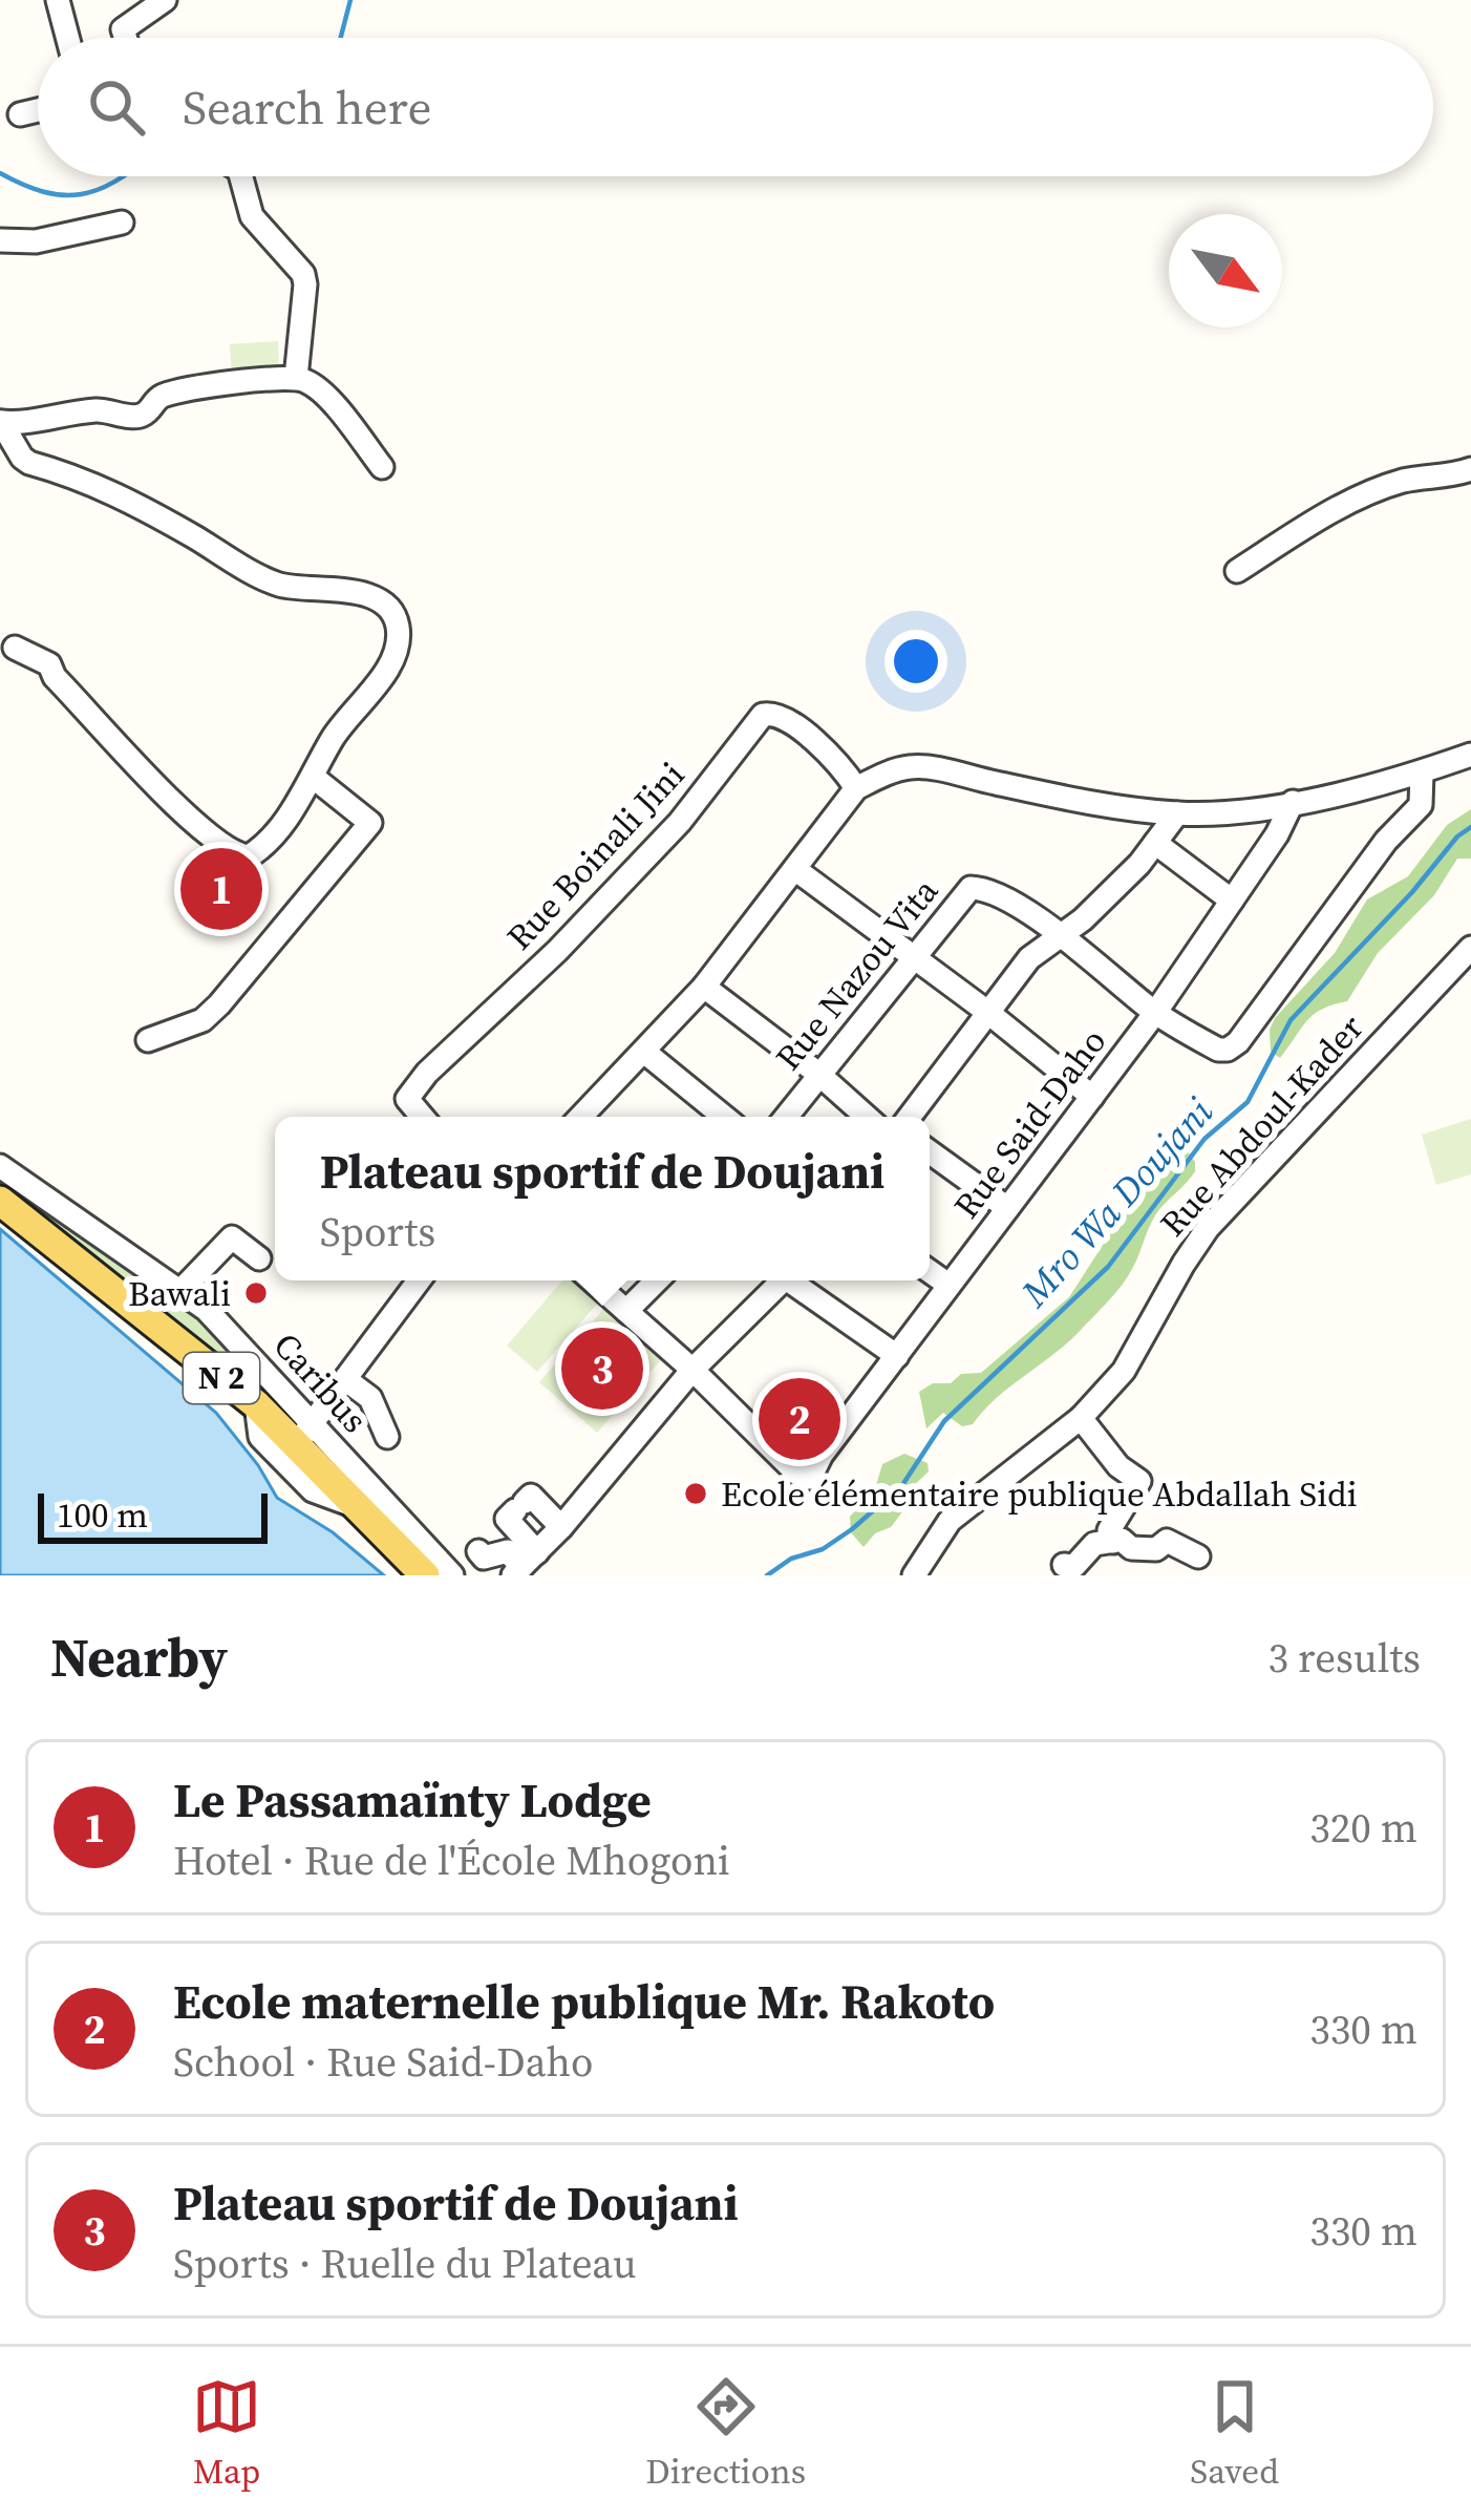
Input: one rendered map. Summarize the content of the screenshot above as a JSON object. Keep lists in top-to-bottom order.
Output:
{
  "streets": {
    "main road": ["N 2"],
    "street": [
      "Rue Boinali Jini",
      "Rue Nazou Vita",
      "Rue Said-Daho",
      "Rue Abdoul-Kader",
      "Caribus"
    ]
  },
  "crossings": [
    ["N 2", "Caribus"]
  ],
  "water": ["Mro Wa Doujani"],
  "places": ["Bawali", "Ecole élémentaire publique Abdallah Sidi"],
  "scale_bar": "100 m",
  "north": "bottom right",
  "page": {
    "search": "Search here",
    "pins": ["1", "3", "2"],
    "popup": ["Plateau sportif de Doujani", "Sports"],
    "scale": "100 m",
    "heading": ["Nearby", "3 results"],
    "list": [
      {
        "mark": "1",
        "name": "Le Passamaïnty Lodge",
        "note": "Hotel · Rue de l'École Mhogoni",
        "value": "320 m"
      },
      {
        "mark": "2",
        "name": "Ecole maternelle publique Mr. Rakoto",
        "note": "School · Rue Said-Daho",
        "value": "330 m"
      },
      {
        "mark": "3",
        "name": "Plateau sportif de Doujani",
        "note": "Sports · Ruelle du Plateau",
        "value": "330 m"
      }
    ],
    "nav": ["Map", "Directions", "Saved"]
  }
}
